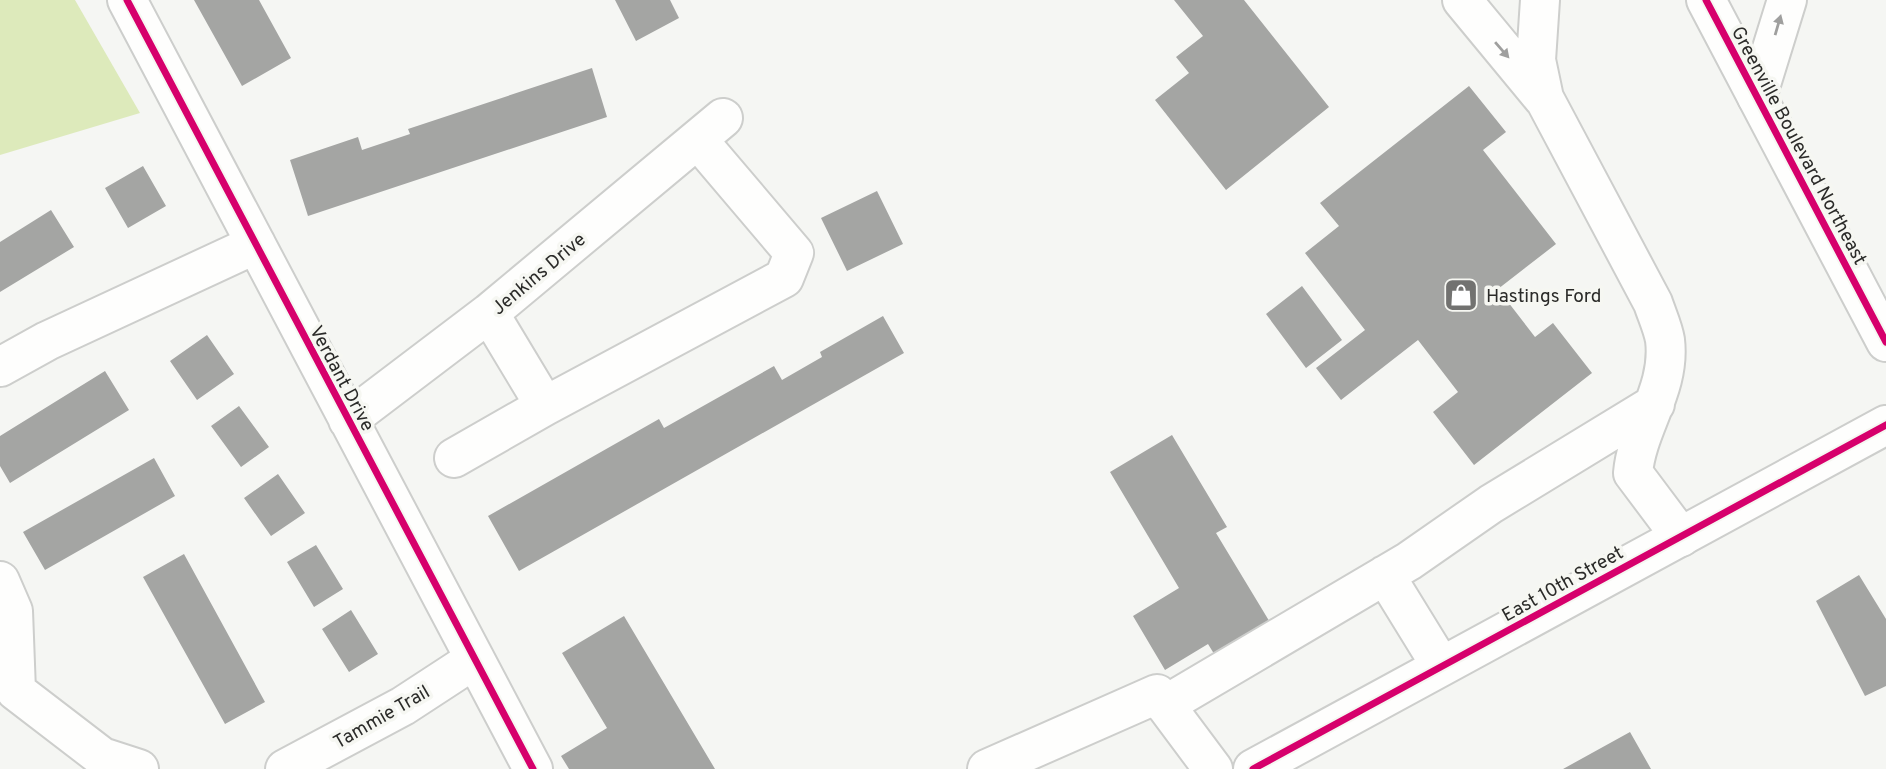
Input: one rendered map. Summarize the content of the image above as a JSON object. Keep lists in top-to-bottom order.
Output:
{
  "streets": {
    "main road": [
      "Greenville Boulevard Northeast",
      "Jenkins Drive",
      "Verdant Drive",
      "East 10th Street",
      "Tammie Trail"
    ]
  },
  "crossings": [
    ["Jenkins Drive", "Verdant Drive"],
    ["Verdant Drive", "Tammie Trail"]
  ],
  "places": {
    "shop": ["Hastings Ford"]
  }
}
